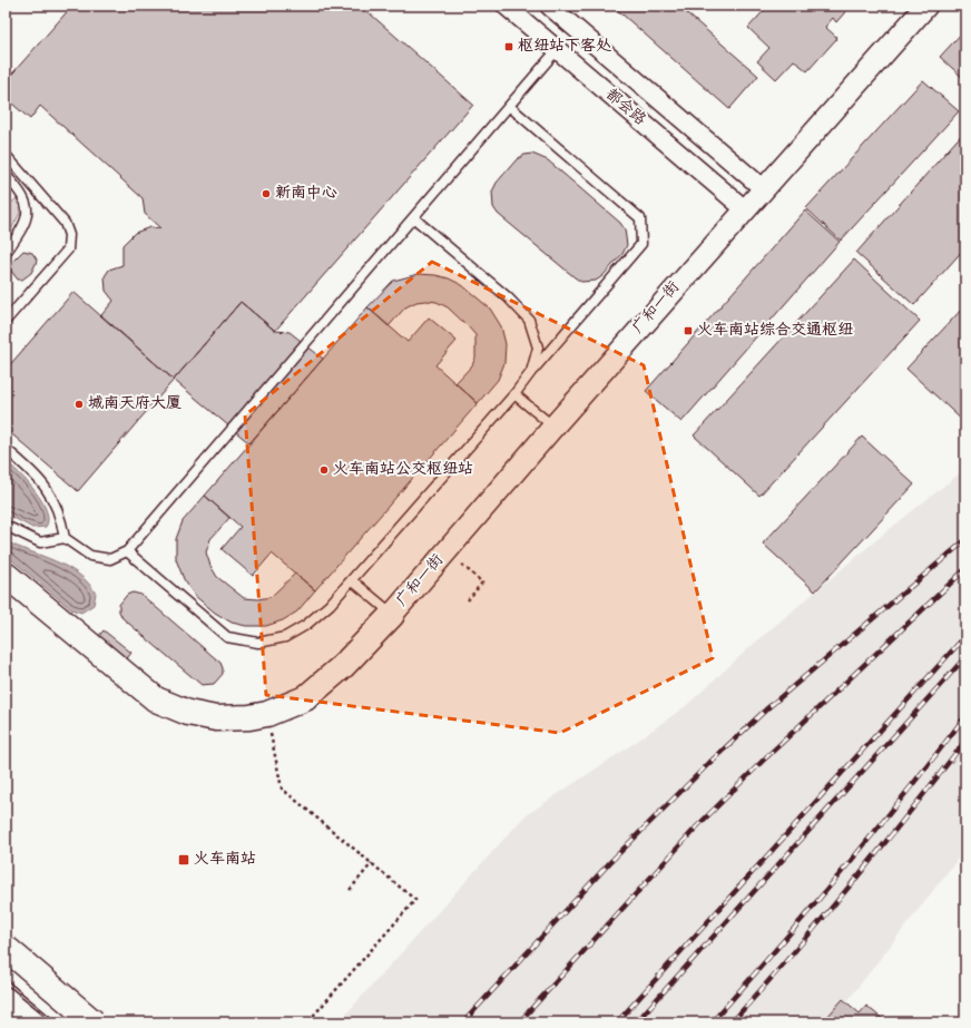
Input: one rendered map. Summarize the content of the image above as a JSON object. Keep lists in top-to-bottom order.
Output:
{
  "streets": {
    "street": ["都会路", "广和一街"]
  },
  "crossings": [
    ["都会路", "广和一街"]
  ],
  "places": {
    "transit": ["枢纽站下客处", "火车南站综合交通枢纽", "火车南站"],
    "other": ["新南中心", "城南天府大厦", "火车南站公交枢纽站"]
  }
}
